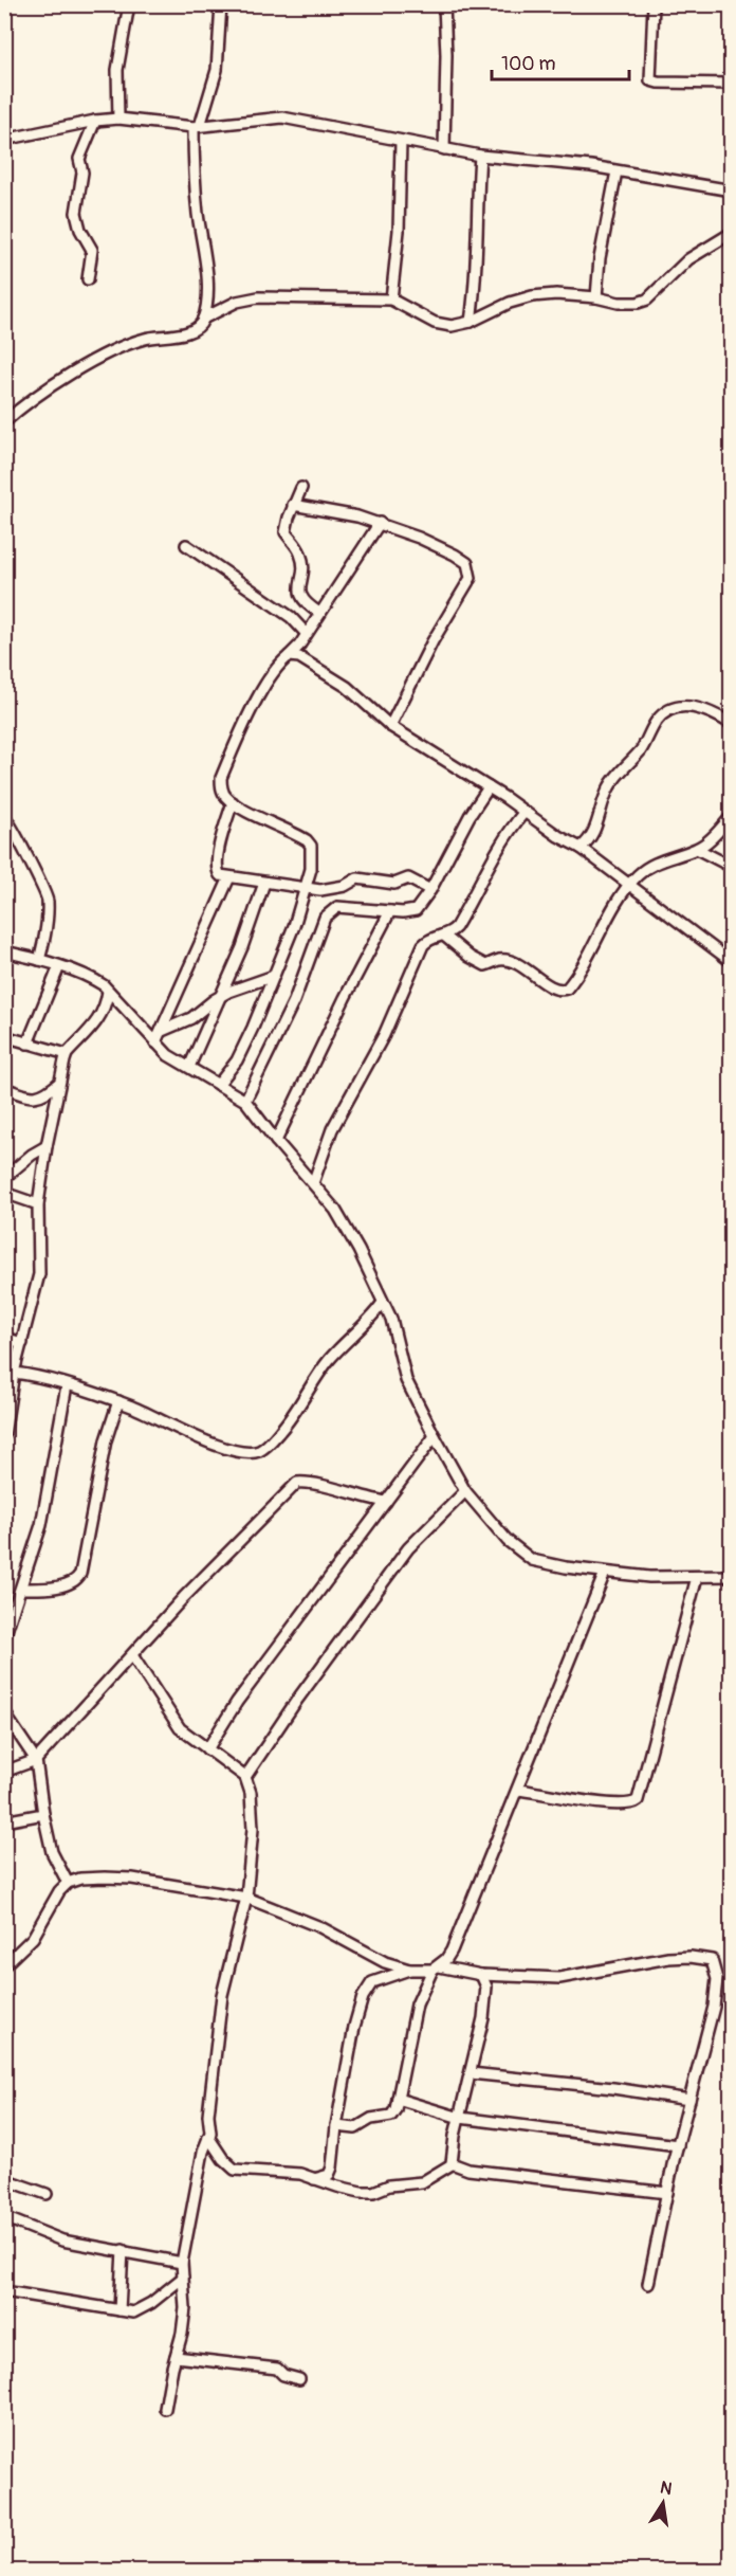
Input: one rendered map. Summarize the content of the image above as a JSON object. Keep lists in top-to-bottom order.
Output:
{
  "scale_bar": "100 m",
  "north": "top"
}
